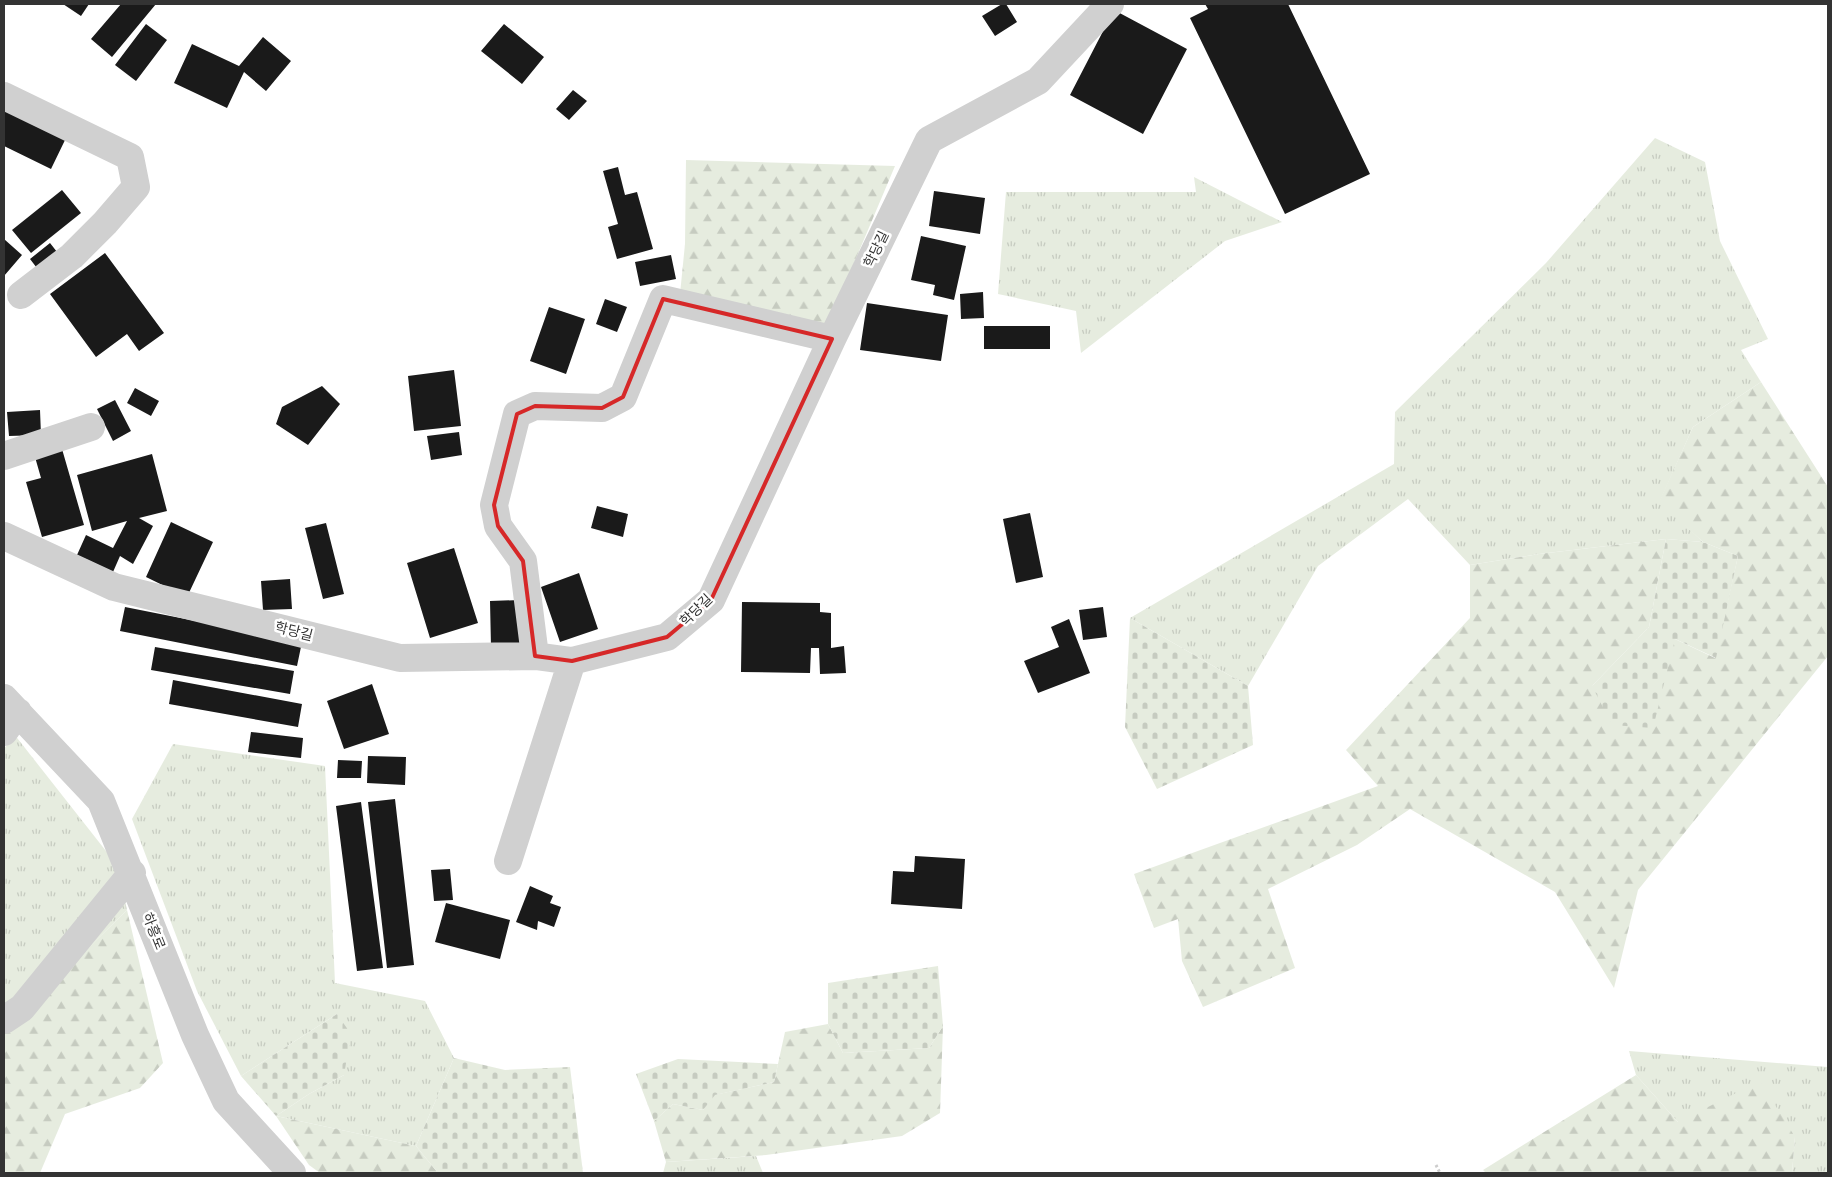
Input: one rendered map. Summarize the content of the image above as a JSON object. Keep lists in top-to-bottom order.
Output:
{
  "streets": {
    "street": ["학당길", "하흥로"]
  }
}
